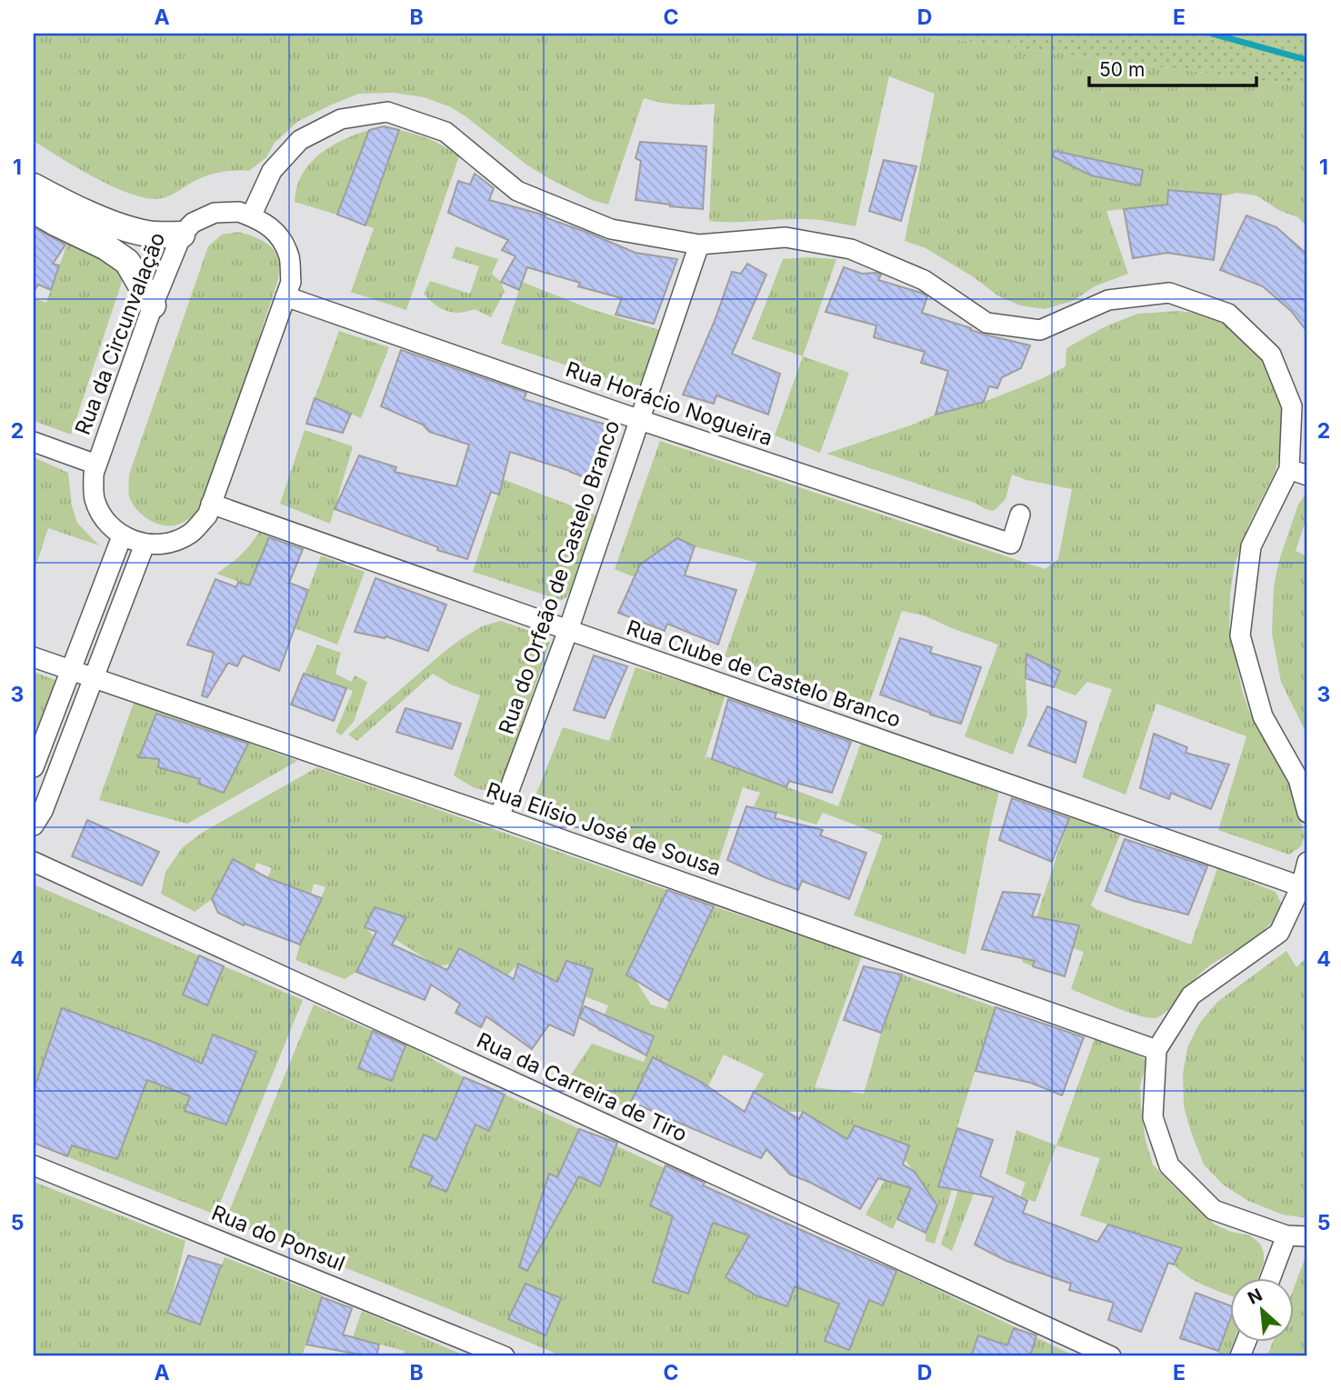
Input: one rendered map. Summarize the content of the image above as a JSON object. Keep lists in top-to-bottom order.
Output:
{
  "streets": {
    "street": [
      "Rua da Circunvalação",
      "Rua Horácio Nogueira",
      "Rua do Orfeão de Castelo Branco",
      "Rua Clube de Castelo Branco",
      "Rua Elísio José de Sousa",
      "Rua da Carreira de Tiro",
      "Rua do Ponsul"
    ]
  },
  "crossings": [
    ["Rua da Circunvalação", "Rua Horácio Nogueira"],
    ["Rua da Circunvalação", "Rua Clube de Castelo Branco"],
    ["Rua Horácio Nogueira", "Rua do Orfeão de Castelo Branco"],
    ["Rua do Orfeão de Castelo Branco", "Rua Clube de Castelo Branco"],
    ["Rua do Orfeão de Castelo Branco", "Rua Elísio José de Sousa"]
  ],
  "scale_bar": "50 m",
  "north": "top left",
  "grid": {
    "columns": [
      "A",
      "B",
      "C",
      "D",
      "E"
    ],
    "rows": [
      "1",
      "2",
      "3",
      "4",
      "5"
    ]
  }
}
